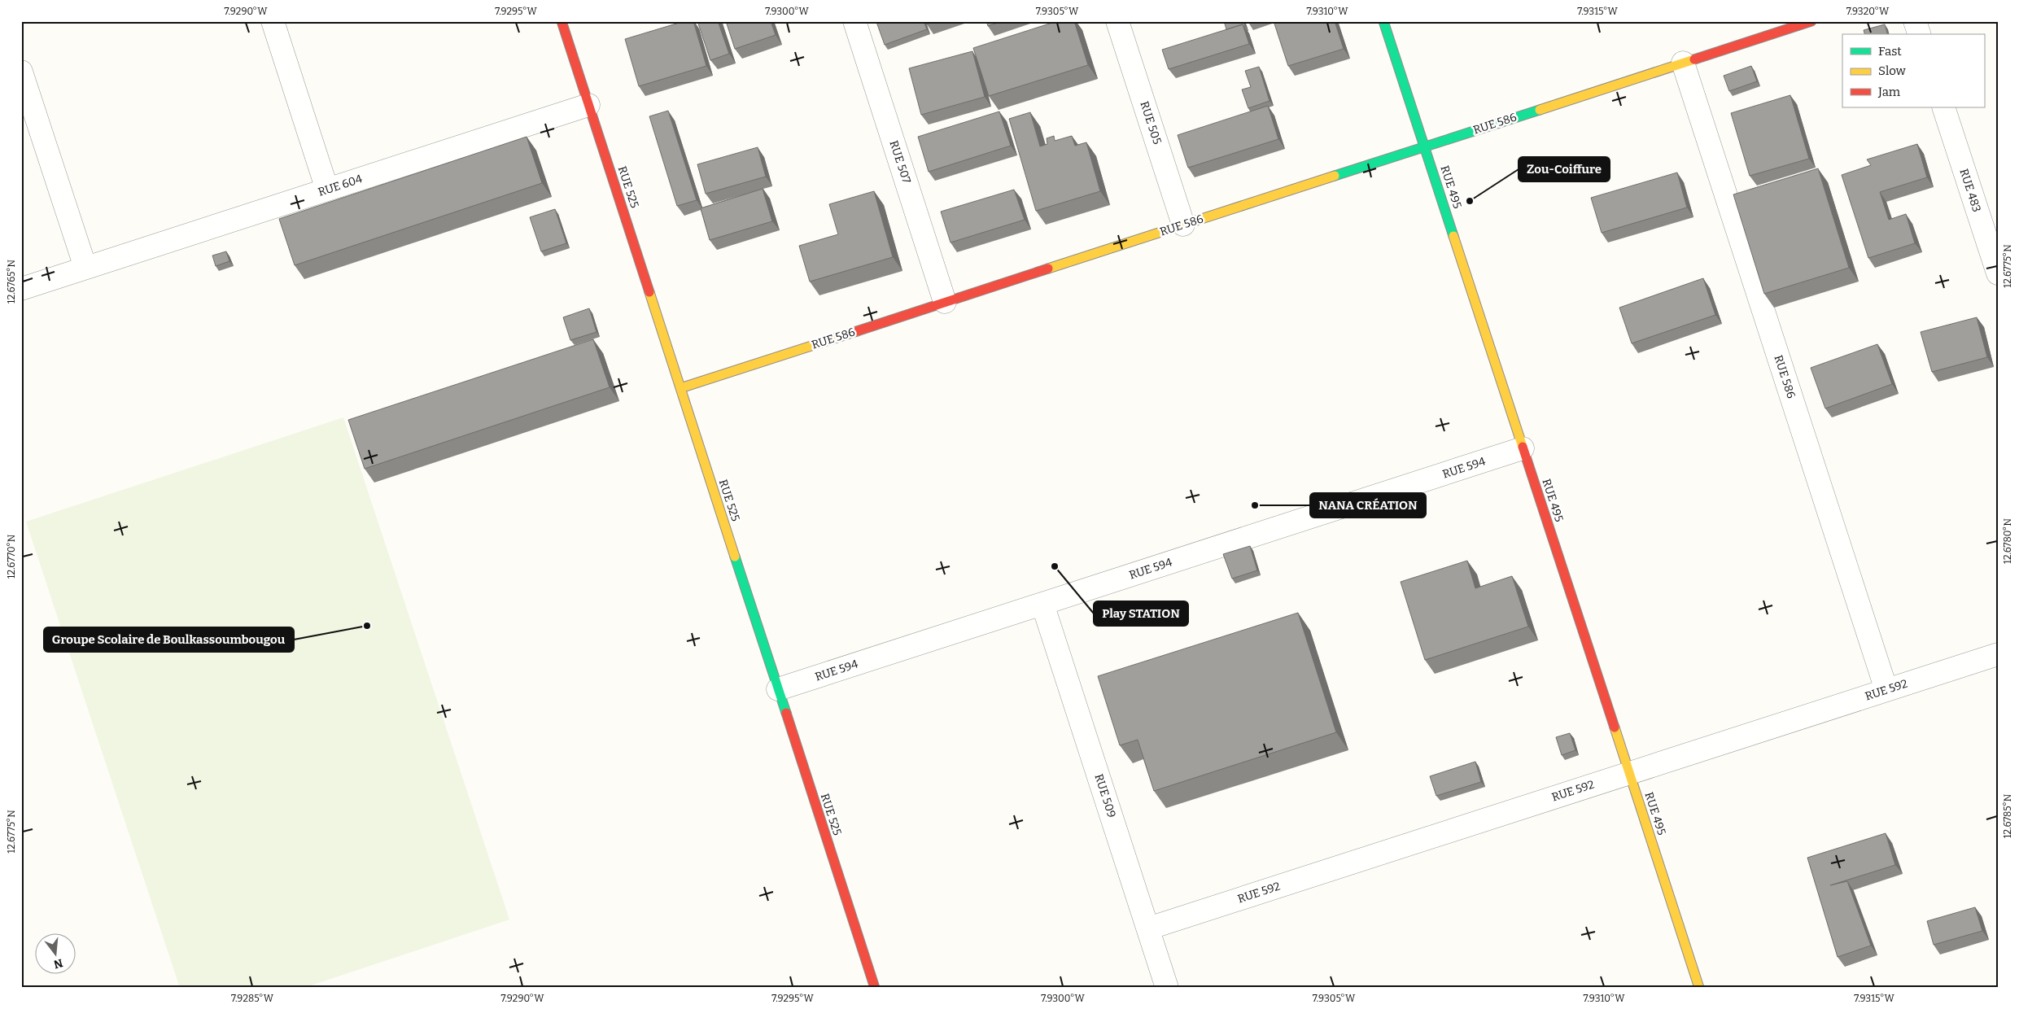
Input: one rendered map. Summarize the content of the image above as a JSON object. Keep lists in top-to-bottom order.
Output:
{
  "streets": {
    "street": [
      "RUE 505",
      "RUE 586",
      "RUE 507",
      "RUE 604",
      "RUE 525",
      "RUE 495",
      "RUE 483",
      "RUE 594",
      "RUE 592",
      "RUE 509"
    ]
  },
  "crossings": [
    ["RUE 505", "RUE 586"],
    ["RUE 586", "RUE 507"],
    ["RUE 586", "RUE 525"],
    ["RUE 586", "RUE 495"],
    ["RUE 586", "RUE 592"],
    ["RUE 604", "RUE 525"],
    ["RUE 525", "RUE 594"],
    ["RUE 495", "RUE 594"],
    ["RUE 495", "RUE 592"],
    ["RUE 594", "RUE 509"],
    ["RUE 592", "RUE 509"]
  ],
  "places": [
    "Zou-Coiffure",
    "NANA CRÉATION",
    "Play STATION",
    "Groupe Scolaire de Boulkassoumbougou"
  ],
  "legend": ["Fast", "Slow", "Jam"],
  "north": "bottom",
  "coordinates": [
    "7.9290°W",
    "7.9295°W",
    "7.9300°W",
    "7.9305°W",
    "7.9310°W",
    "7.9315°W",
    "7.9320°W",
    "12.6775°N",
    "12.6765°N",
    "12.6780°N",
    "12.6770°N",
    "12.6785°N",
    "7.9285°W"
  ]
}
